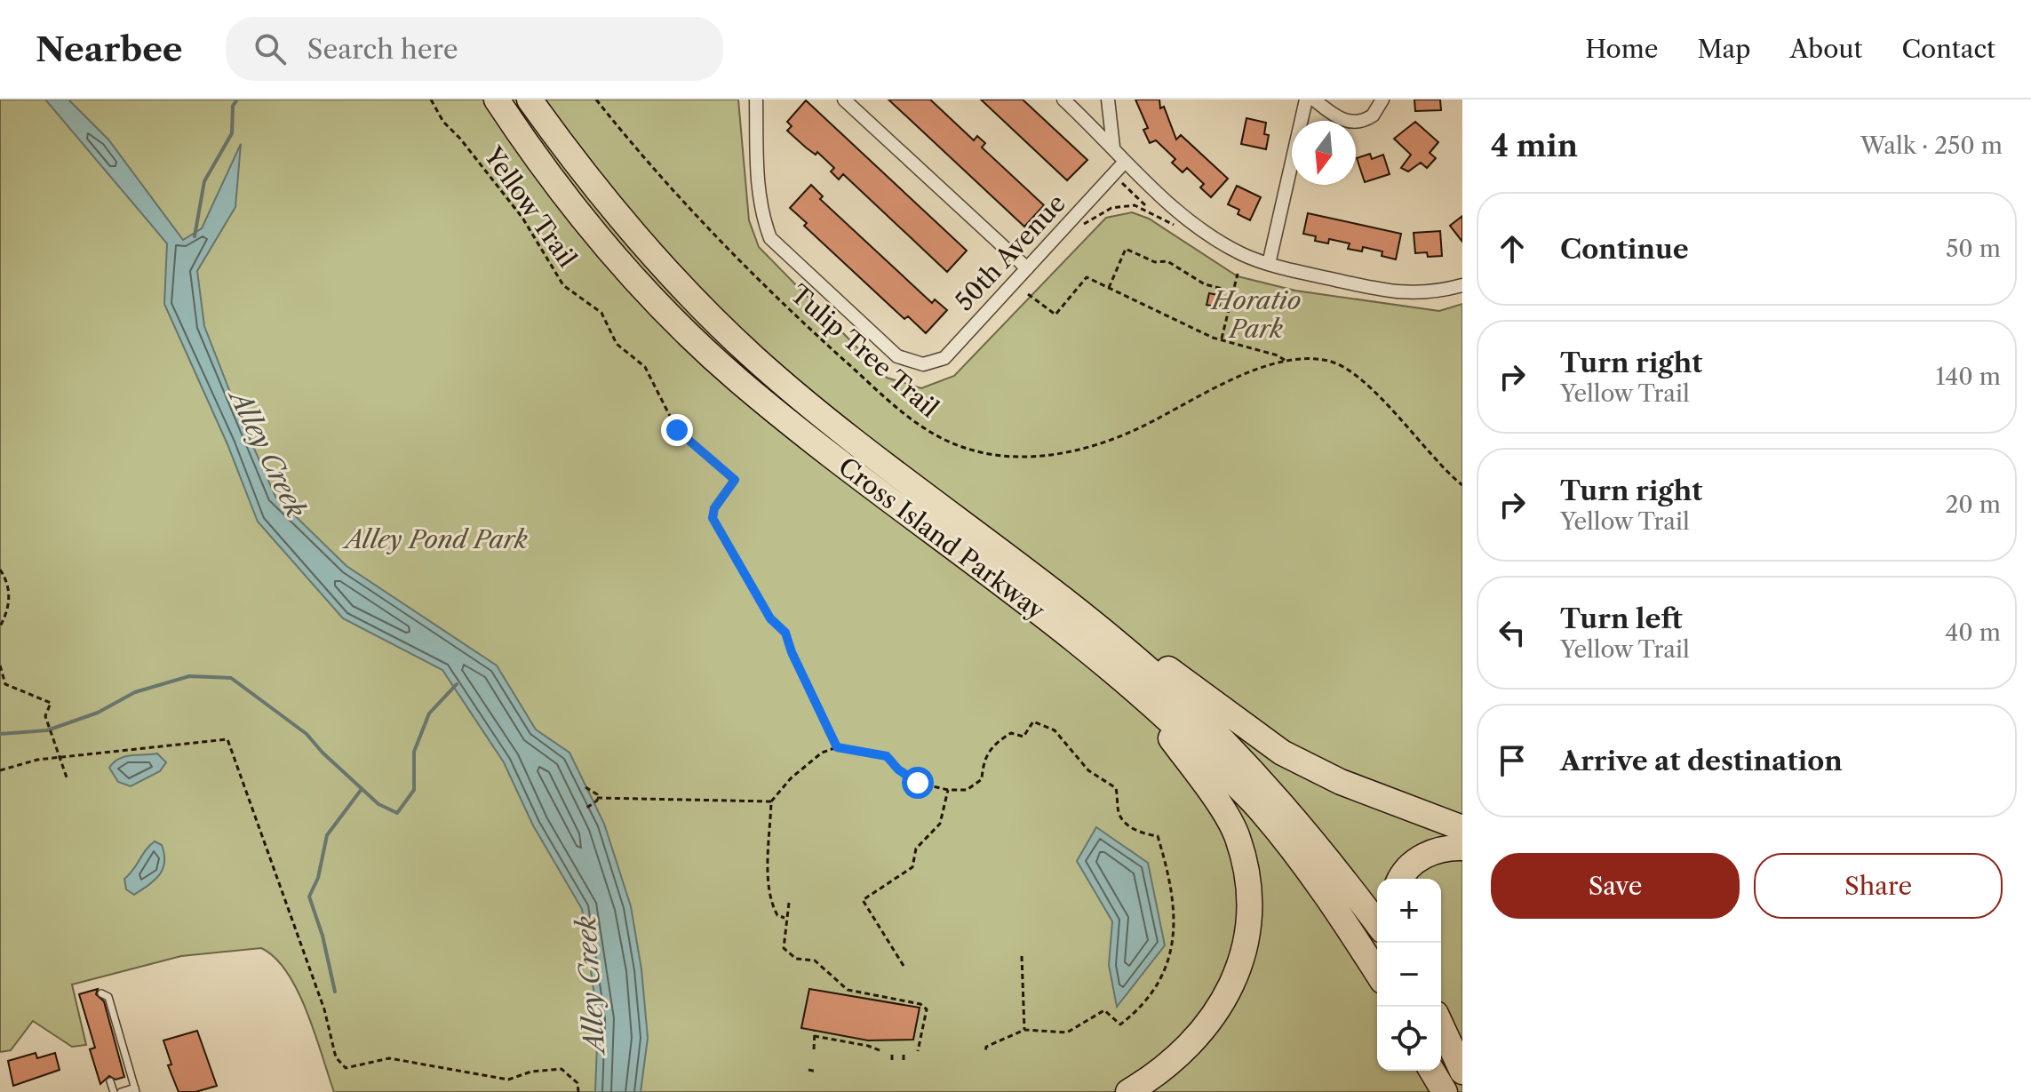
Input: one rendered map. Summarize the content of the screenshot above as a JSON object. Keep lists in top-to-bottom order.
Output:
{
  "streets": {
    "highway": ["Cross Island Parkway"],
    "street": ["50th Avenue"],
    "path": ["Yellow Trail", "Tulip Tree Trail"]
  },
  "water": ["Alley Creek"],
  "parks": ["Horatio Park", "Alley Pond Park"],
  "north": "bottom",
  "page": {
    "header": "Nearbee",
    "search": "Search here",
    "nav": [
      "Home",
      "Map",
      "About",
      "Contact"
    ],
    "heading": ["4 min", "Walk · 250 m"],
    "list": [
      ["Continue", "50 m"],
      ["Turn right", "Yellow Trail", "140 m"],
      ["Turn right", "Yellow Trail", "20 m"],
      ["Turn left", "Yellow Trail", "40 m"],
      "Arrive at destination"
    ],
    "buttons": ["Save", "Share"],
    "map_buttons": ["+", "−"]
  }
}
